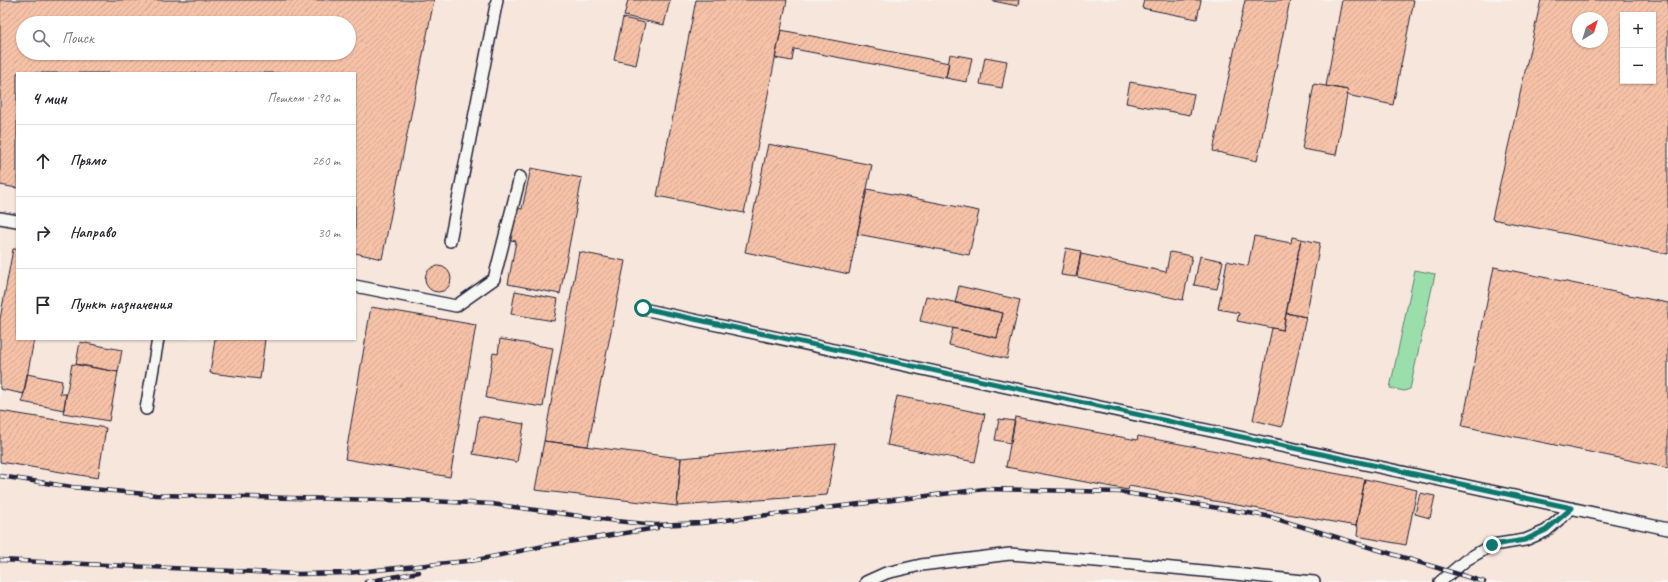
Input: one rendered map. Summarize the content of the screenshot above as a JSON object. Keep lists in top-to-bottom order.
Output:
{
  "north": "top right",
  "page": {
    "map_buttons": ["+", "−"],
    "search": "Поиск",
    "heading": ["4 мин", "Пешком · 290 m"],
    "list": [
      ["Прямо", "260 m"],
      ["Направо", "30 m"],
      "Пункт назначения"
    ]
  }
}
